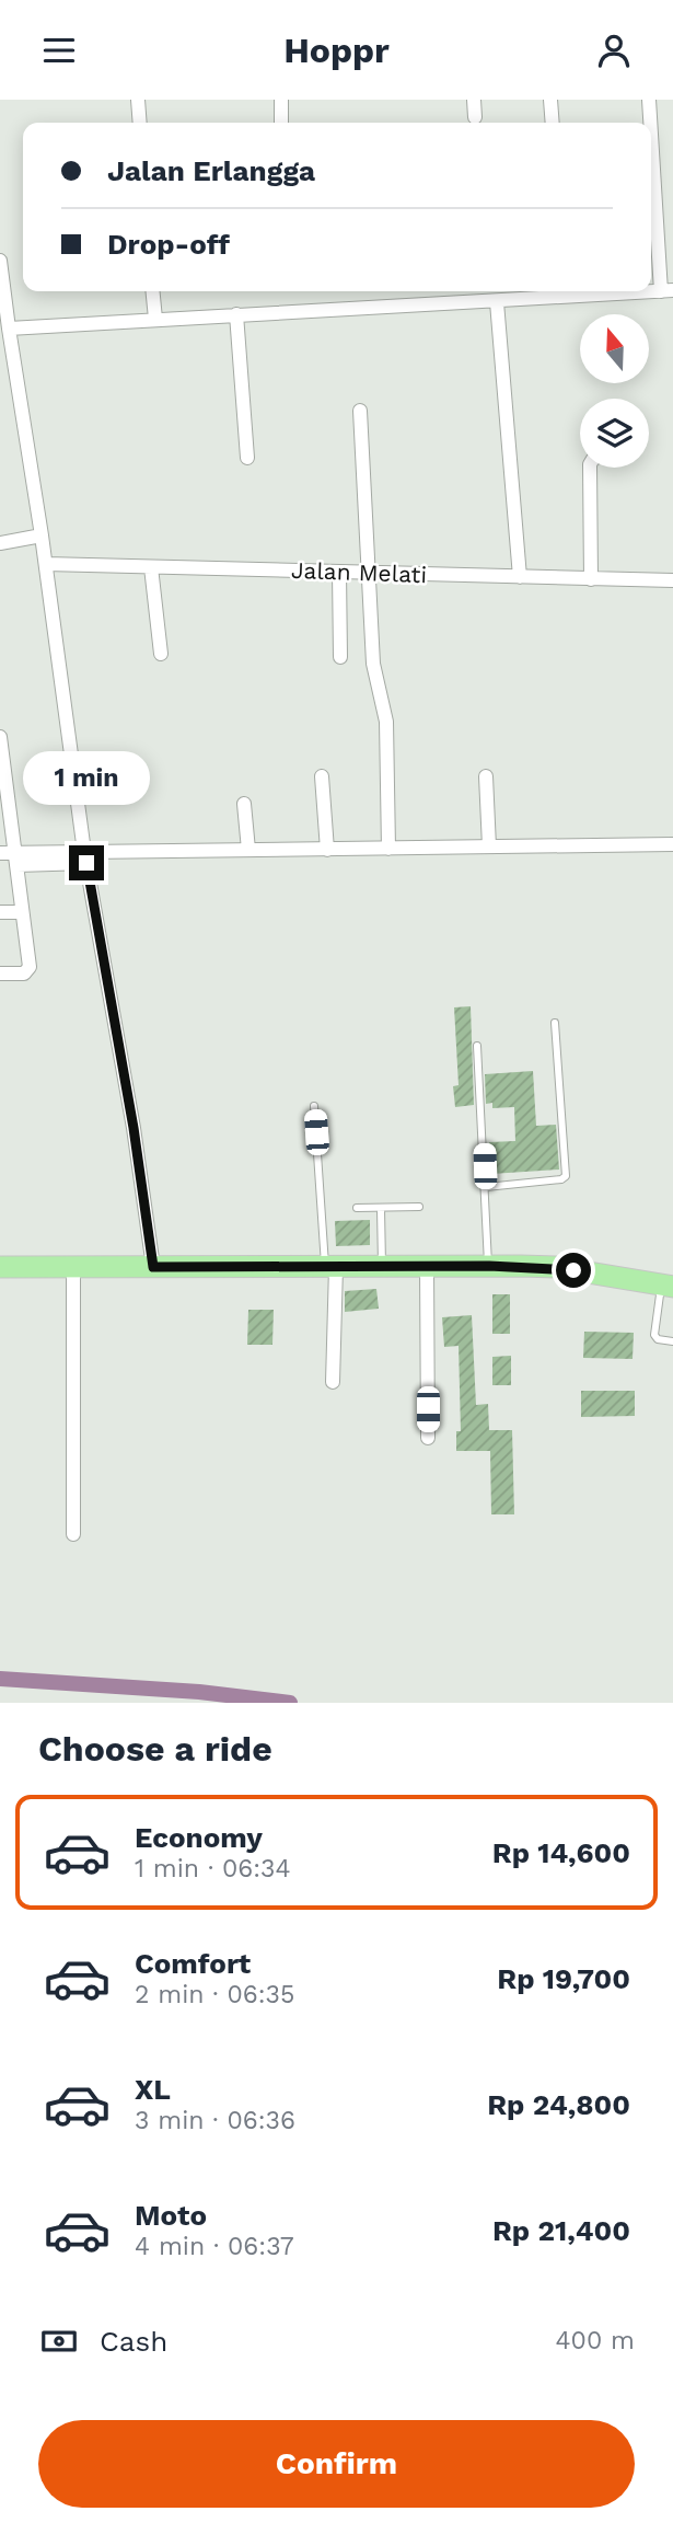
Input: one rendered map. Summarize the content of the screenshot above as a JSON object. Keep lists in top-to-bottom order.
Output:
{
  "streets": {
    "street": ["Jalan Melati"]
  },
  "north": "top",
  "page": {
    "header": "Hoppr",
    "banner": ["Jalan Erlangga", "Drop-off"],
    "bubble": "1 min",
    "heading": "Choose a ride",
    "list": [
      {
        "name": "Economy",
        "note": "1 min · 06:34",
        "value": "Rp 14,600"
      },
      {
        "name": "Comfort",
        "note": "2 min · 06:35",
        "value": "Rp 19,700"
      },
      {
        "name": "XL",
        "note": "3 min · 06:36",
        "value": "Rp 24,800"
      },
      {
        "name": "Moto",
        "note": "4 min · 06:37",
        "value": "Rp 21,400"
      }
    ],
    "pay": ["Cash", "400 m"],
    "buttons": "Confirm"
  }
}
